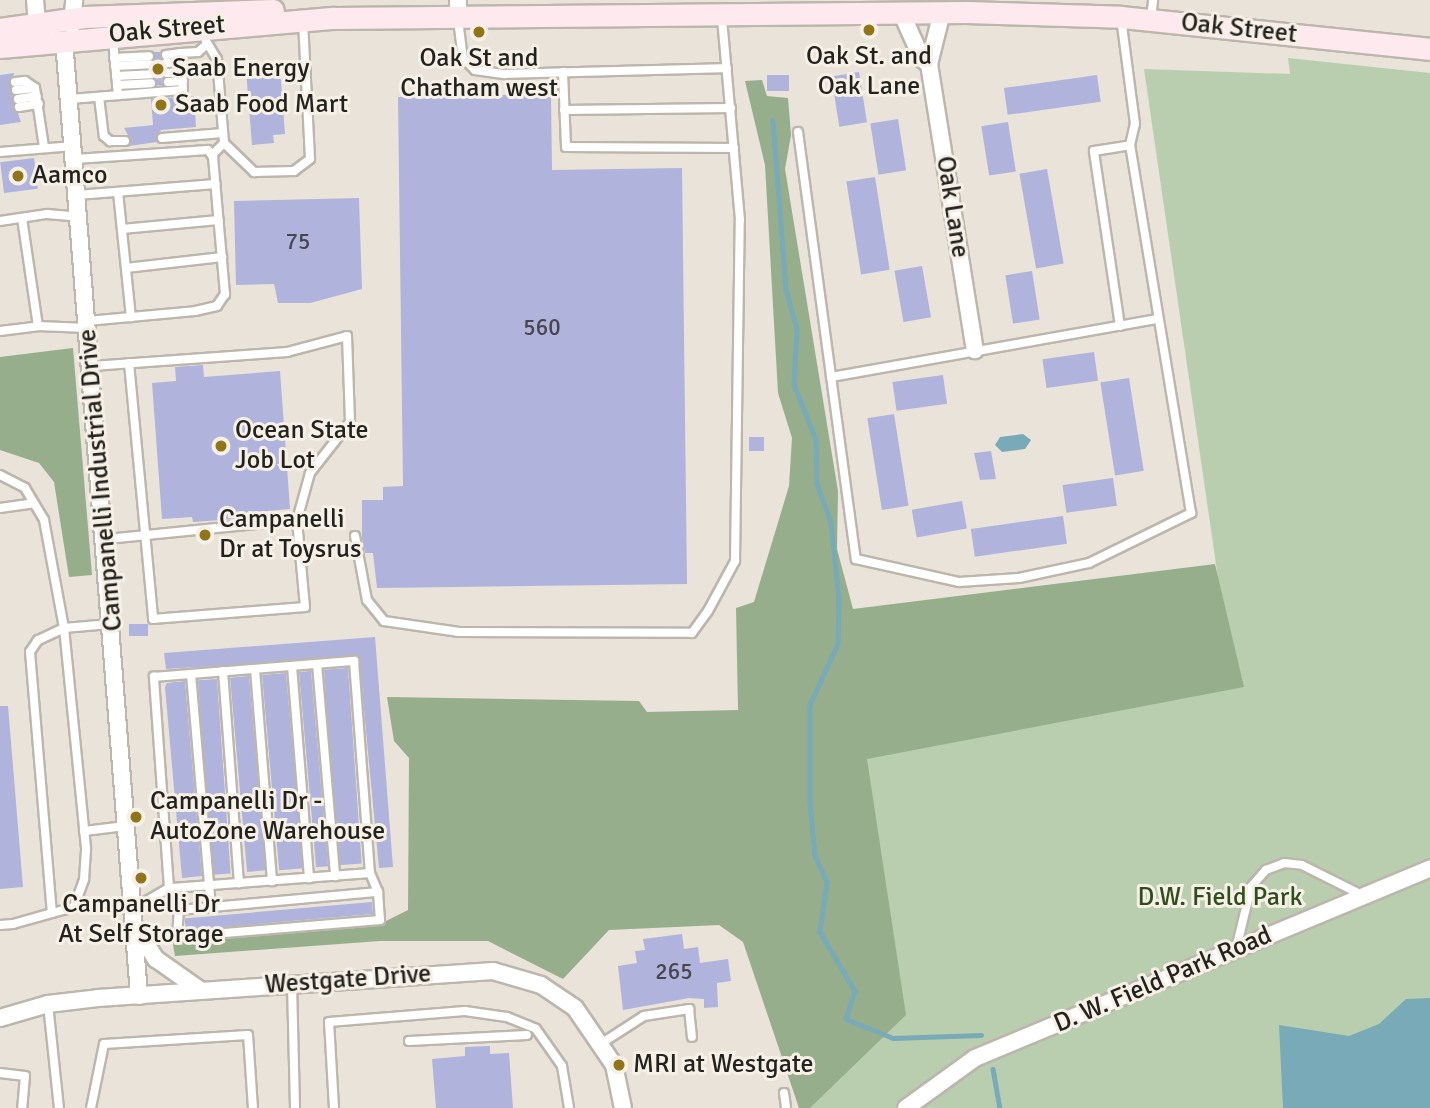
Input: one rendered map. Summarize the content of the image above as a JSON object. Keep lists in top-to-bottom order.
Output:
{
  "streets": {
    "main road": ["Oak Street"],
    "street": [
      "Oak Lane",
      "Campanelli Industrial Drive",
      "Westgate Drive",
      "D. W. Field Park Road"
    ]
  },
  "crossings": [
    ["Oak Street", "Oak Lane"],
    ["Oak Street", "Campanelli Industrial Drive"],
    ["Campanelli Industrial Drive", "Westgate Drive"]
  ],
  "parks": ["D.W. Field Park"],
  "places": [
    "Oak St. and Oak Lane",
    "Oak St and Chatham west",
    "Saab Energy",
    "Saab Food Mart",
    "Aamco",
    "Ocean State Job Lot",
    "Campanelli Dr at Toysrus",
    "Campanelli Dr - AutoZone Warehouse",
    "Campanelli Dr At Self Storage",
    "MRI at Westgate"
  ],
  "house_numbers": ["75", "560", "265"]
}
